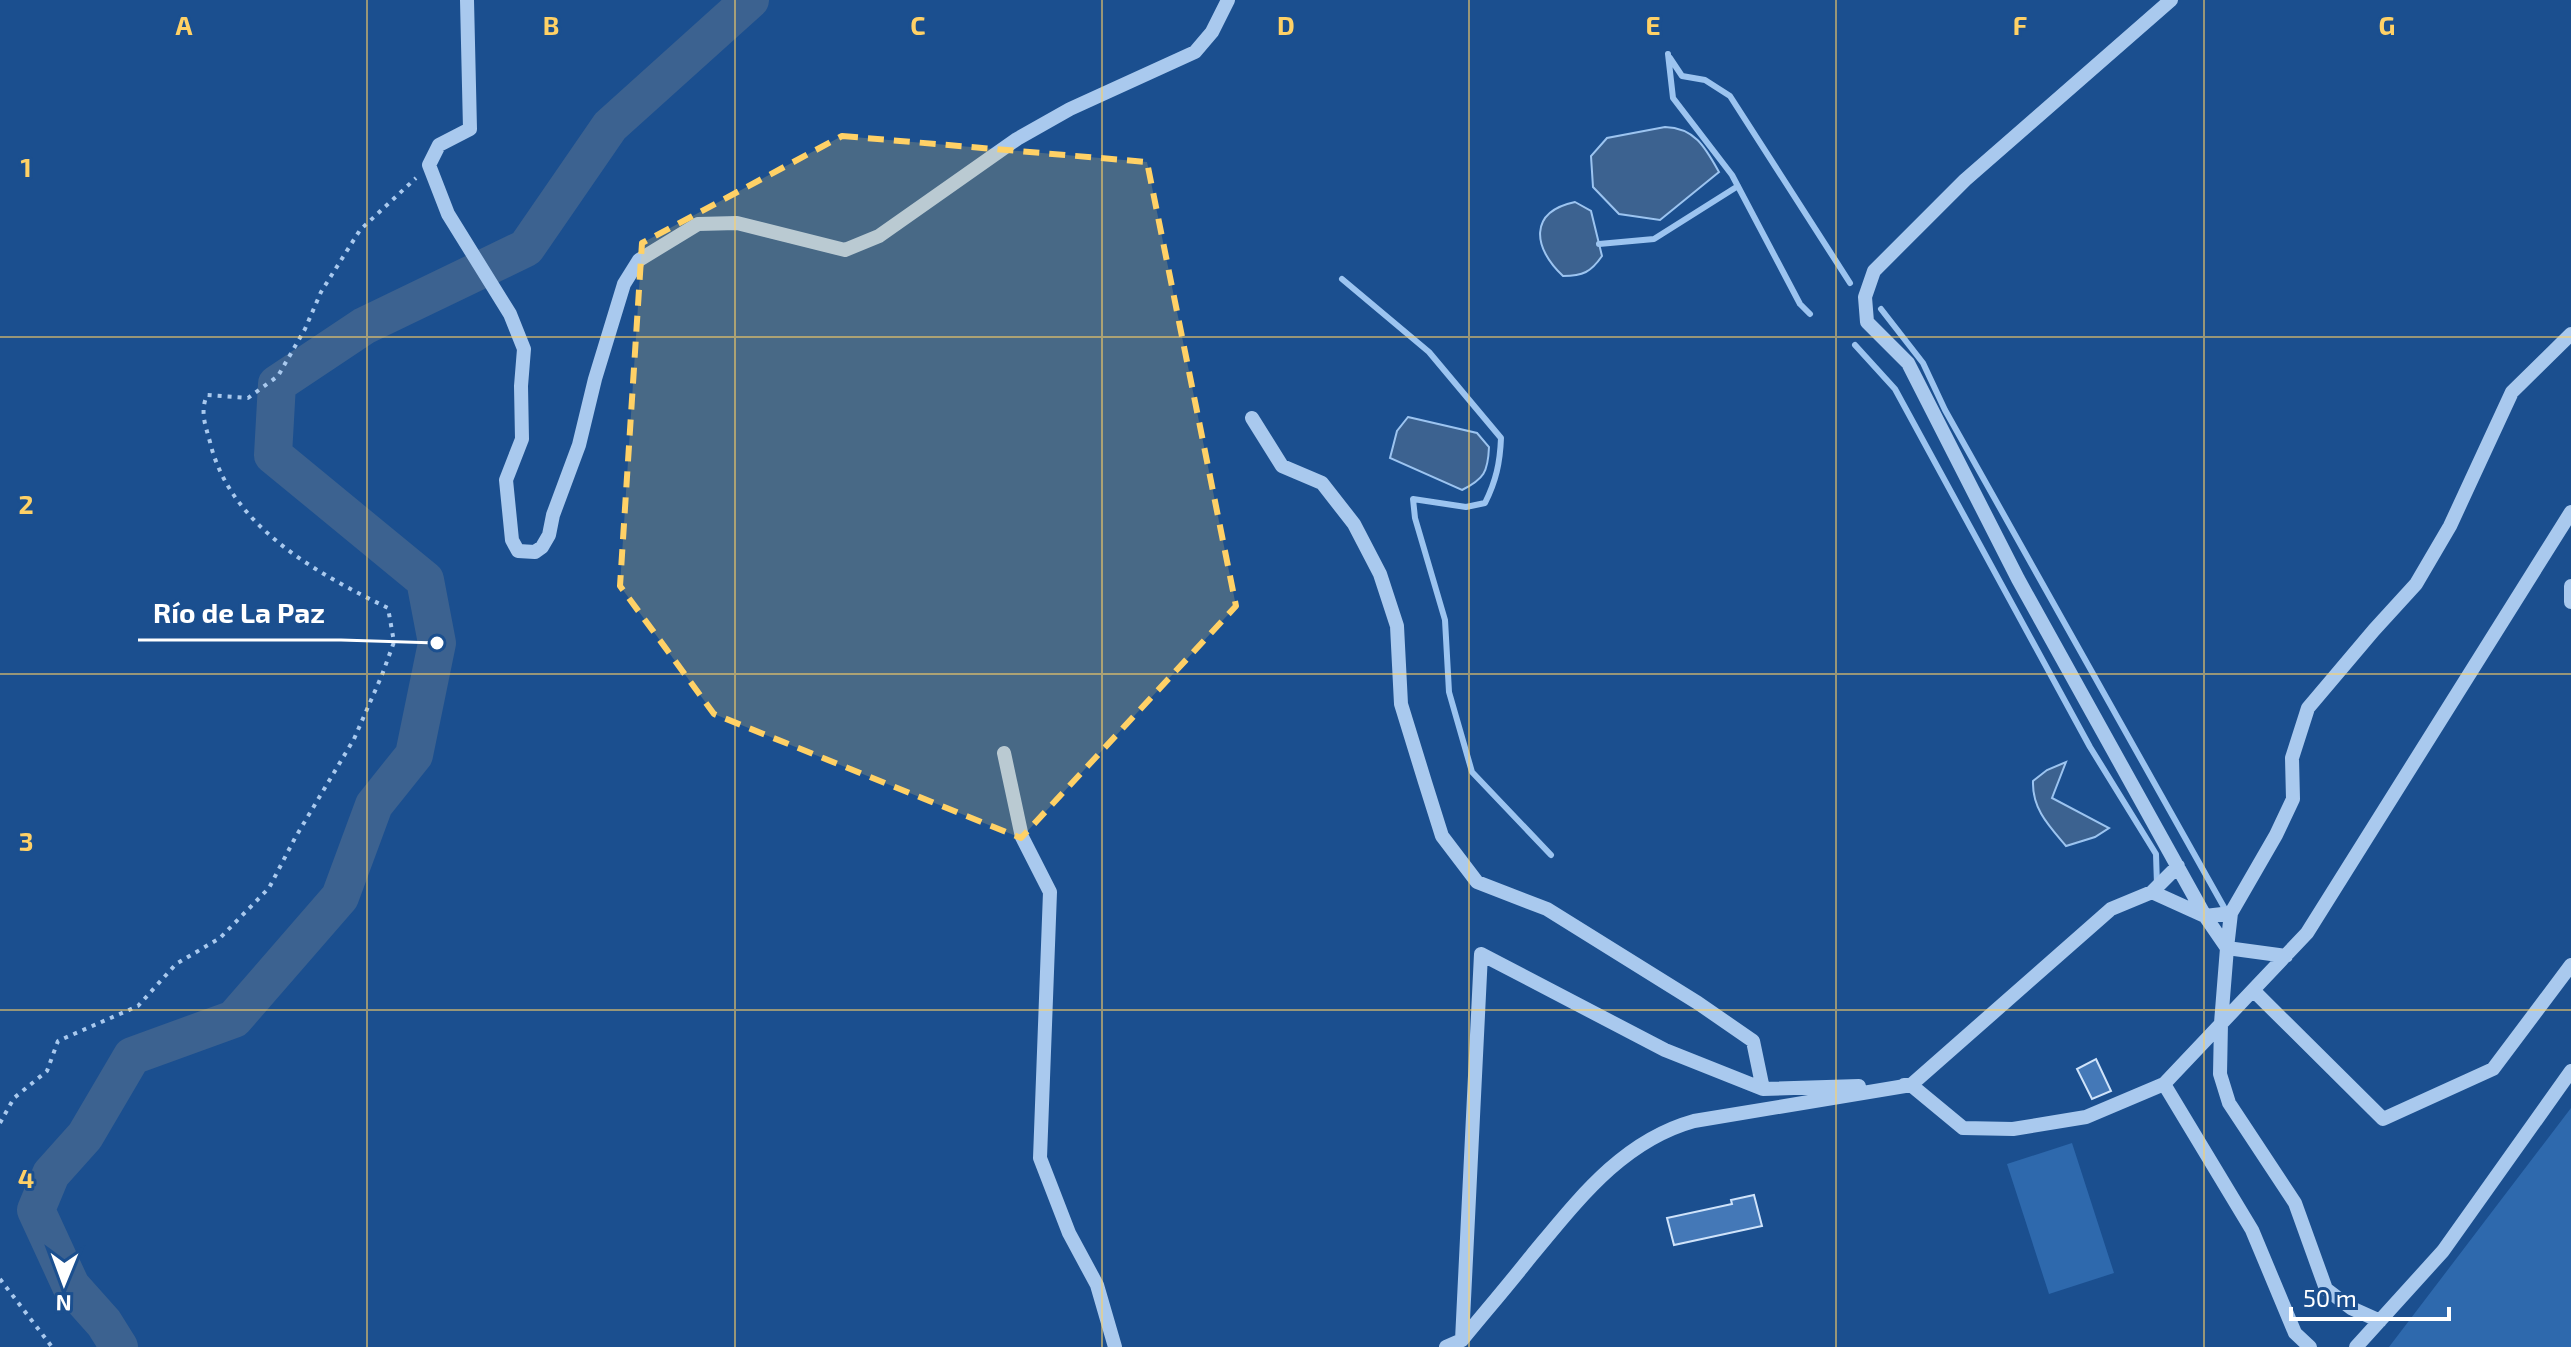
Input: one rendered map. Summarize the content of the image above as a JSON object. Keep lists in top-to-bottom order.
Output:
{
  "places": ["Río de La Paz"],
  "scale_bar": "50 m",
  "north": "bottom",
  "grid": {
    "columns": [
      "A",
      "B",
      "C",
      "D",
      "E",
      "F",
      "G"
    ],
    "rows": [
      "1",
      "2",
      "3",
      "4"
    ]
  }
}
